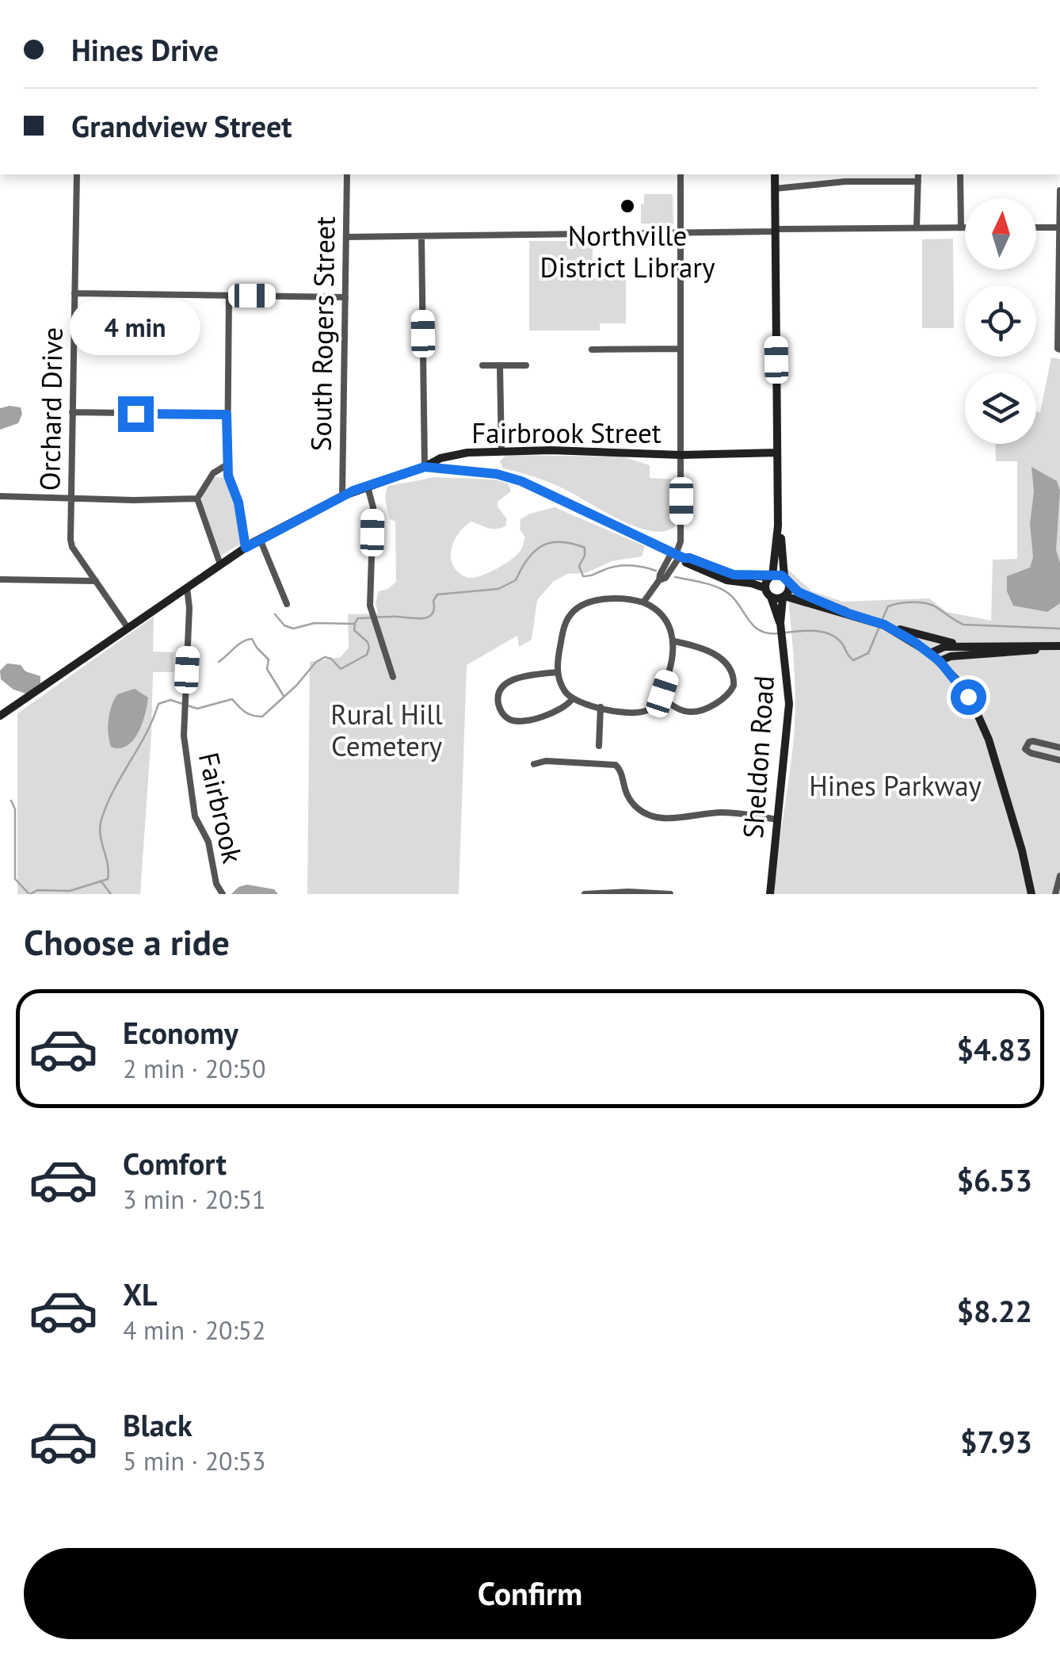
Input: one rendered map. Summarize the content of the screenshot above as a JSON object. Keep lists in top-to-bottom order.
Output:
{
  "streets": {
    "street": [
      "South Rogers Street",
      "Orchard Drive",
      "Fairbrook Street",
      "Sheldon Road",
      "Fairbrook"
    ]
  },
  "crossings": [
    ["South Rogers Street", "Fairbrook Street"],
    ["Orchard Drive", "Fairbrook Street"],
    ["Fairbrook Street", "Fairbrook"]
  ],
  "parks": ["Rural Hill Cemetery", "Hines Parkway"],
  "places": ["Northville District Library"],
  "north": "top",
  "page": {
    "banner": ["Hines Drive", "Grandview Street"],
    "bubble": "4 min",
    "heading": "Choose a ride",
    "list": [
      {
        "name": "Economy",
        "note": "2 min · 20:50",
        "value": "$4.83"
      },
      {
        "name": "Comfort",
        "note": "3 min · 20:51",
        "value": "$6.53"
      },
      {
        "name": "XL",
        "note": "4 min · 20:52",
        "value": "$8.22"
      },
      {
        "name": "Black",
        "note": "5 min · 20:53",
        "value": "$7.93"
      }
    ],
    "buttons": "Confirm"
  }
}
